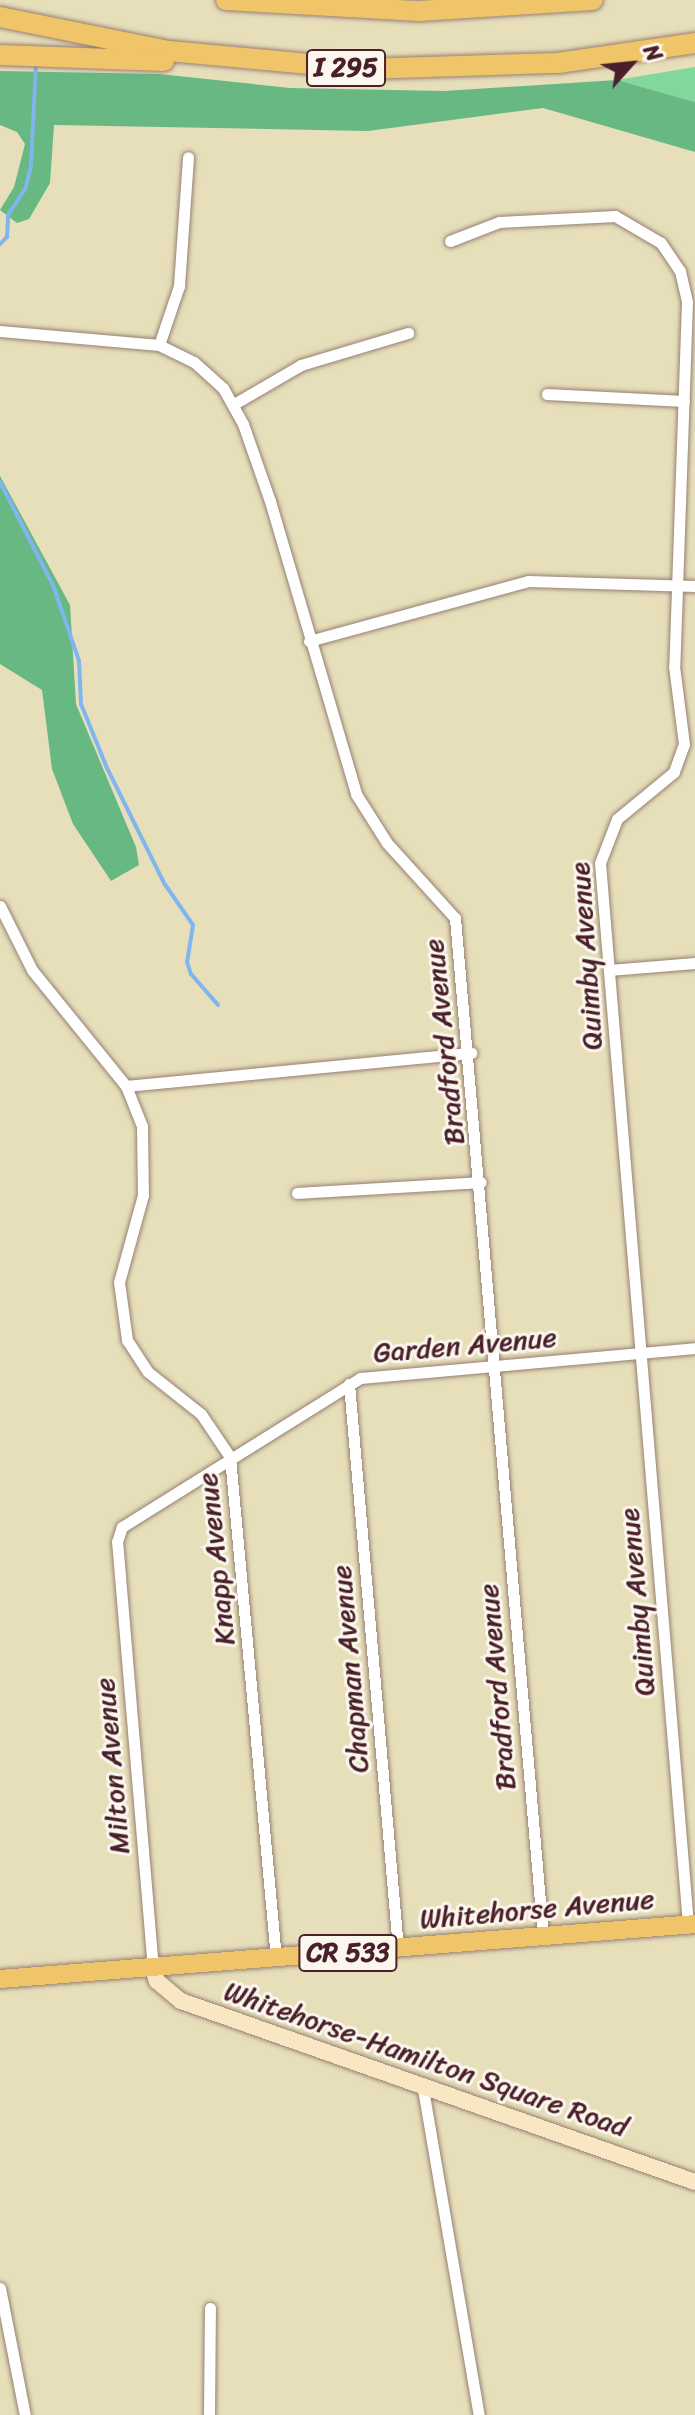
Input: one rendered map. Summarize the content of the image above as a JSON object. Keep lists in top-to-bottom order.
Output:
{
  "streets": {
    "highway": ["I 295"],
    "main road": ["Whitehorse Avenue", "CR 533"],
    "street": [
      "Quimby Avenue",
      "Bradford Avenue",
      "Garden Avenue",
      "Knapp Avenue",
      "Chapman Avenue",
      "Milton Avenue",
      "Whitehorse-Hamilton Square Road"
    ]
  },
  "crossings": [
    ["Quimby Avenue", "Garden Avenue"],
    ["Quimby Avenue", "Whitehorse Avenue"],
    ["Bradford Avenue", "Garden Avenue"],
    ["Bradford Avenue", "Whitehorse Avenue"],
    ["Garden Avenue", "Knapp Avenue"],
    ["Garden Avenue", "Chapman Avenue"],
    ["Garden Avenue", "Milton Avenue"],
    ["Knapp Avenue", "Whitehorse Avenue"],
    ["Chapman Avenue", "Whitehorse Avenue"],
    ["Milton Avenue", "Whitehorse Avenue"],
    ["Milton Avenue", "Whitehorse-Hamilton Square Road"],
    ["Whitehorse Avenue", "Whitehorse-Hamilton Square Road"]
  ],
  "north": "top right"
}
